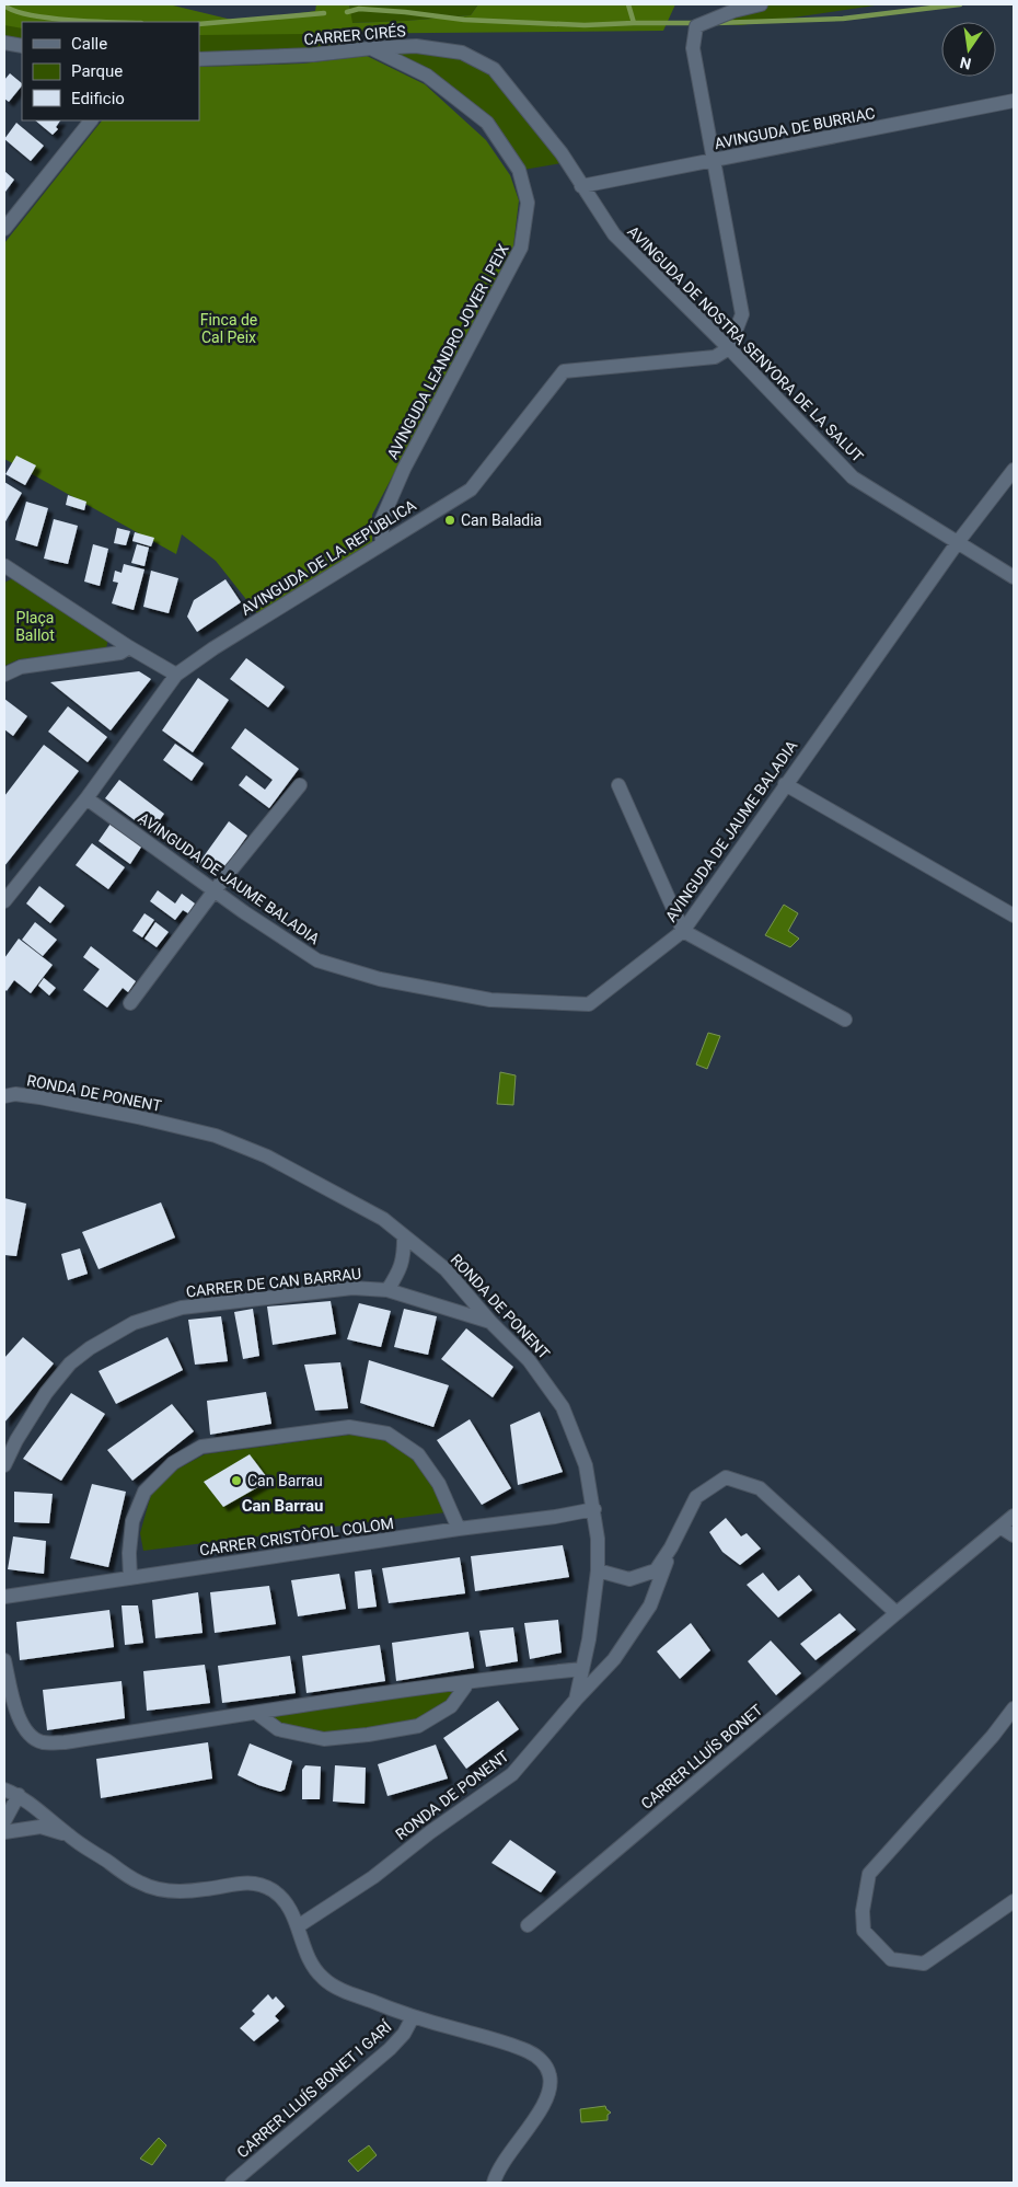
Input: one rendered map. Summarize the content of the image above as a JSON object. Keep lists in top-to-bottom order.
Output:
{
  "streets": {
    "street": [
      "CARRER CIRÉS",
      "AVINGUDA DE BURRIAC",
      "AVINGUDA DE NOSTRA SENYORA DE LA SALUT",
      "AVINGUDA LEANDRO JOVER I PEIX",
      "AVINGUDA DE LA REPÚBLICA",
      "AVINGUDA DE JAUME BALADIA",
      "RONDA DE PONENT",
      "CARRER DE CAN BARRAU",
      "CARRER CRISTÒFOL COLOM",
      "CARRER LLUÍS BONET",
      "CARRER LLUÍS BONET I GARÍ"
    ]
  },
  "crossings": [
    ["CARRER CIRÉS", "AVINGUDA DE BURRIAC"],
    ["CARRER CIRÉS", "AVINGUDA DE NOSTRA SENYORA DE LA SALUT"],
    ["CARRER CIRÉS", "AVINGUDA LEANDRO JOVER I PEIX"],
    ["AVINGUDA DE BURRIAC", "AVINGUDA DE NOSTRA SENYORA DE LA SALUT"],
    ["AVINGUDA DE NOSTRA SENYORA DE LA SALUT", "AVINGUDA DE LA REPÚBLICA"],
    ["AVINGUDA DE NOSTRA SENYORA DE LA SALUT", "AVINGUDA DE JAUME BALADIA"],
    ["AVINGUDA LEANDRO JOVER I PEIX", "AVINGUDA DE LA REPÚBLICA"],
    ["AVINGUDA DE LA REPÚBLICA", "AVINGUDA DE JAUME BALADIA"],
    ["RONDA DE PONENT", "CARRER DE CAN BARRAU"],
    ["RONDA DE PONENT", "CARRER CRISTÒFOL COLOM"]
  ],
  "districts": ["Can Barrau"],
  "parks": ["Finca de Cal Peix", "Plaça Ballot"],
  "places": ["Can Baladia", "Can Barrau"],
  "legend": ["Calle", "Parque", "Edificio"],
  "north": "bottom"
}
